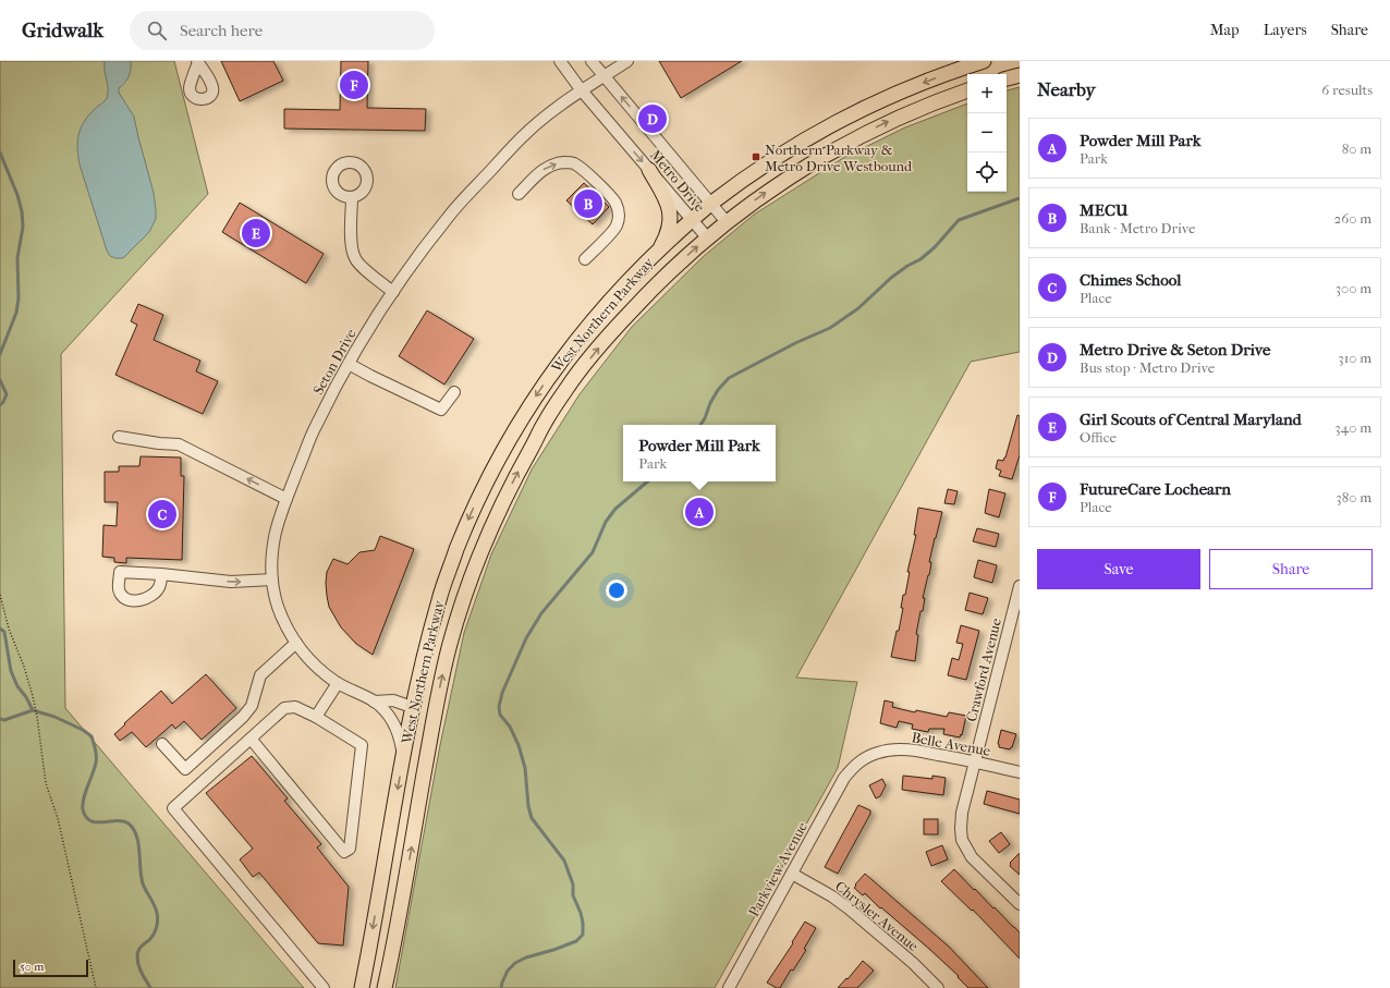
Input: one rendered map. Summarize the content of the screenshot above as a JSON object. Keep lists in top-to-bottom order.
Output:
{
  "streets": {
    "main road": ["West Northern Parkway"],
    "street": [
      "Metro Drive",
      "Seton Drive",
      "Crawford Avenue",
      "Belle Avenue",
      "Parkview Avenue",
      "Chrysler Avenue"
    ]
  },
  "crossings": [
    ["Metro Drive", "West Northern Parkway"],
    ["Metro Drive", "Seton Drive"],
    ["West Northern Parkway", "Seton Drive"],
    ["Crawford Avenue", "Belle Avenue"],
    ["Belle Avenue", "Parkview Avenue"],
    ["Parkview Avenue", "Chrysler Avenue"]
  ],
  "places": {
    "transit": ["Northern Parkway & Metro Drive Westbound"]
  },
  "scale_bar": "50 m",
  "page": {
    "header": "Gridwalk",
    "search": "Search here",
    "nav": ["Map", "Layers", "Share"],
    "heading": ["Nearby", "6 results"],
    "pins": [
      "F",
      "D",
      "B",
      "E",
      "A",
      "C"
    ],
    "map_buttons": ["+", "−"],
    "list": [
      {
        "mark": "A",
        "name": "Powder Mill Park",
        "note": "Park",
        "value": "80 m"
      },
      {
        "mark": "B",
        "name": "MECU",
        "note": "Bank · Metro Drive",
        "value": "260 m"
      },
      {
        "mark": "C",
        "name": "Chimes School",
        "note": "Place",
        "value": "300 m"
      },
      {
        "mark": "D",
        "name": "Metro Drive & Seton Drive",
        "note": "Bus stop · Metro Drive",
        "value": "310 m"
      },
      {
        "mark": "E",
        "name": "Girl Scouts of Central Maryland",
        "note": "Office",
        "value": "340 m"
      },
      {
        "mark": "F",
        "name": "FutureCare Lochearn",
        "note": "Place",
        "value": "380 m"
      }
    ],
    "popup": ["Powder Mill Park", "Park"],
    "buttons": ["Save", "Share"],
    "scale": "50 m"
  }
}
